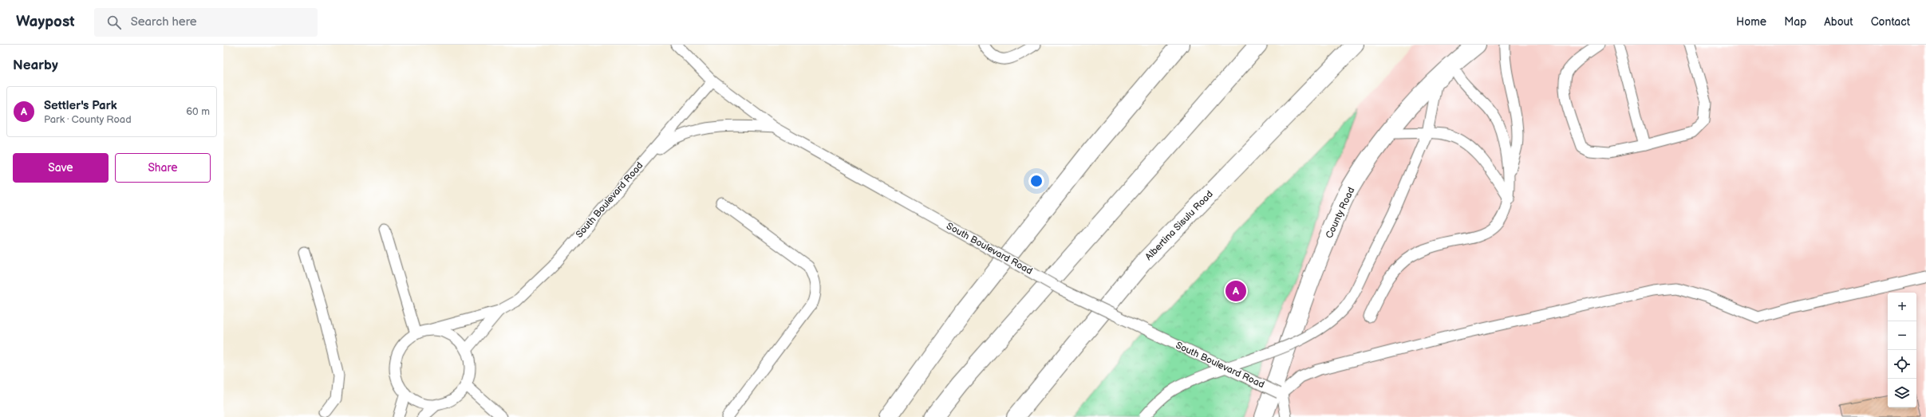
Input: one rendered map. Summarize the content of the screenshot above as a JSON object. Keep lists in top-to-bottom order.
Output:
{
  "streets": {
    "main road": ["County Road", "Albertina Sisulu Road"],
    "lane": ["South Boulevard Road"]
  },
  "page": {
    "header": "Waypost",
    "search": "Search here",
    "nav": [
      "Home",
      "Map",
      "About",
      "Contact"
    ],
    "heading": "Nearby",
    "list": [
      {
        "mark": "A",
        "name": "Settler's Park",
        "note": "Park · County Road",
        "value": "60 m"
      }
    ],
    "buttons": ["Save", "Share"],
    "pins": "A",
    "map_buttons": ["+", "−"]
  }
}
